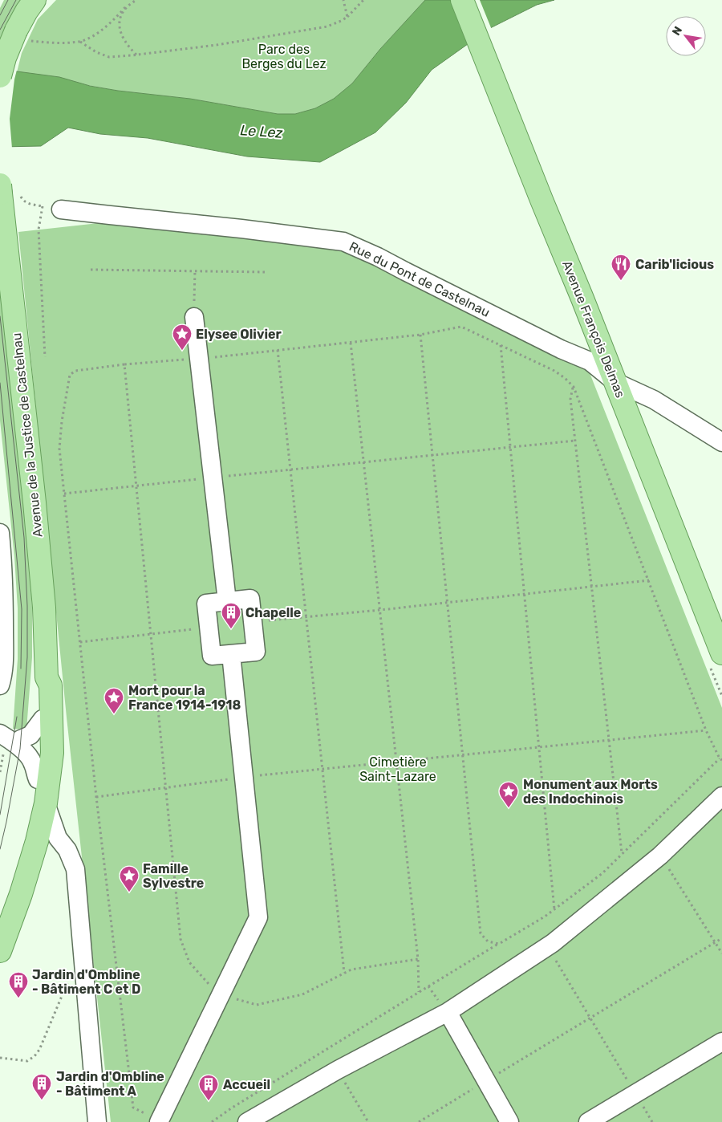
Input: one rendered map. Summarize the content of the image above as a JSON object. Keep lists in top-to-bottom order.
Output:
{
  "streets": {
    "main road": ["Avenue François Delmas", "Avenue de la Justice de Castelnau"],
    "street": ["Rue du Pont de Castelnau"]
  },
  "crossings": [
    ["Rue du Pont de Castelnau", "Avenue François Delmas"]
  ],
  "water": ["Le Lez"],
  "parks": ["Parc des Berges du Lez", "Cimetière Saint-Lazare"],
  "places": {
    "restaurant": ["Carib'licious"],
    "place": [
      "Elysee Olivier",
      "Mort pour la France 1914-1918",
      "Monument aux Morts des Indochinois",
      "Famille Sylvestre"
    ],
    "building": [
      "Chapelle",
      "Jardin d'Ombline - Bâtiment C et D",
      "Jardin d'Ombline - Bâtiment A",
      "Accueil"
    ]
  },
  "north": "top left"
}
